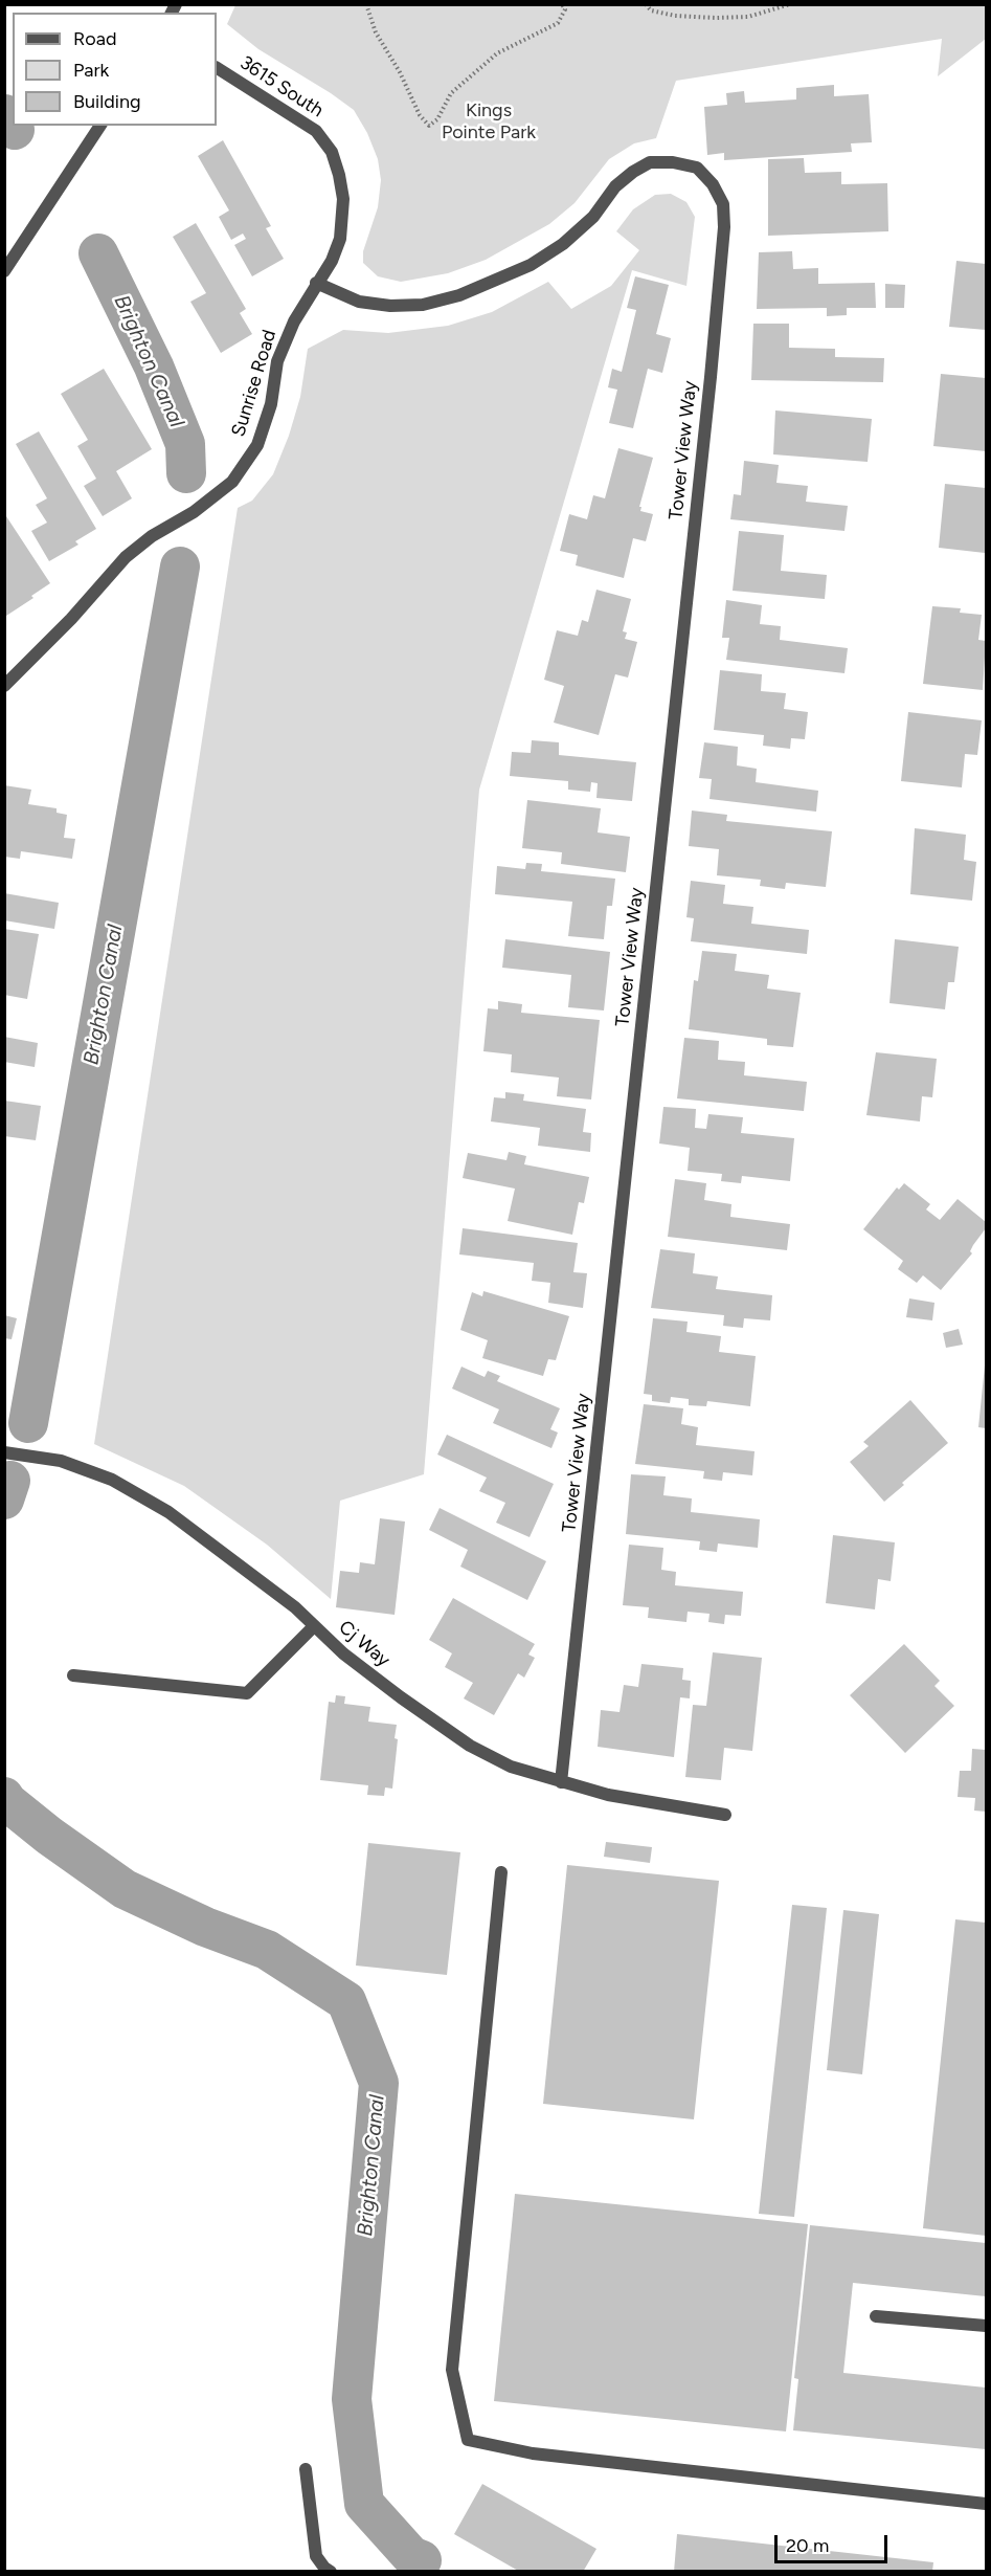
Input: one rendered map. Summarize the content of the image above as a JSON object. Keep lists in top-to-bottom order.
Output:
{
  "streets": {
    "street": [
      "3615 South",
      "Sunrise Road",
      "Tower View Way",
      "Cj Way"
    ]
  },
  "crossings": [
    ["3615 South", "Sunrise Road"],
    ["3615 South", "Tower View Way"],
    ["Sunrise Road", "Tower View Way"],
    ["Tower View Way", "Cj Way"]
  ],
  "water": ["Brighton Canal"],
  "parks": ["Kings Pointe Park"],
  "legend": ["Road", "Park", "Building"],
  "scale_bar": "20 m"
}
